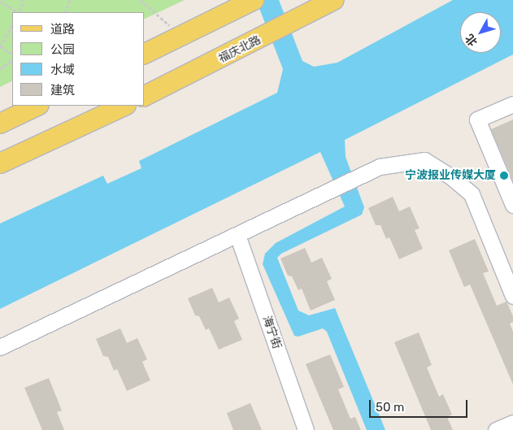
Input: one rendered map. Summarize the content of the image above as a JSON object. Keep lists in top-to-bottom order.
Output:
{
  "streets": {
    "main road": ["福庆北路"],
    "street": ["海宁街"]
  },
  "places": ["宁波报业传媒大厦"],
  "legend": [
    "道路",
    "公园",
    "水域",
    "建筑"
  ],
  "scale_bar": "50 m",
  "north": "bottom left"
}
